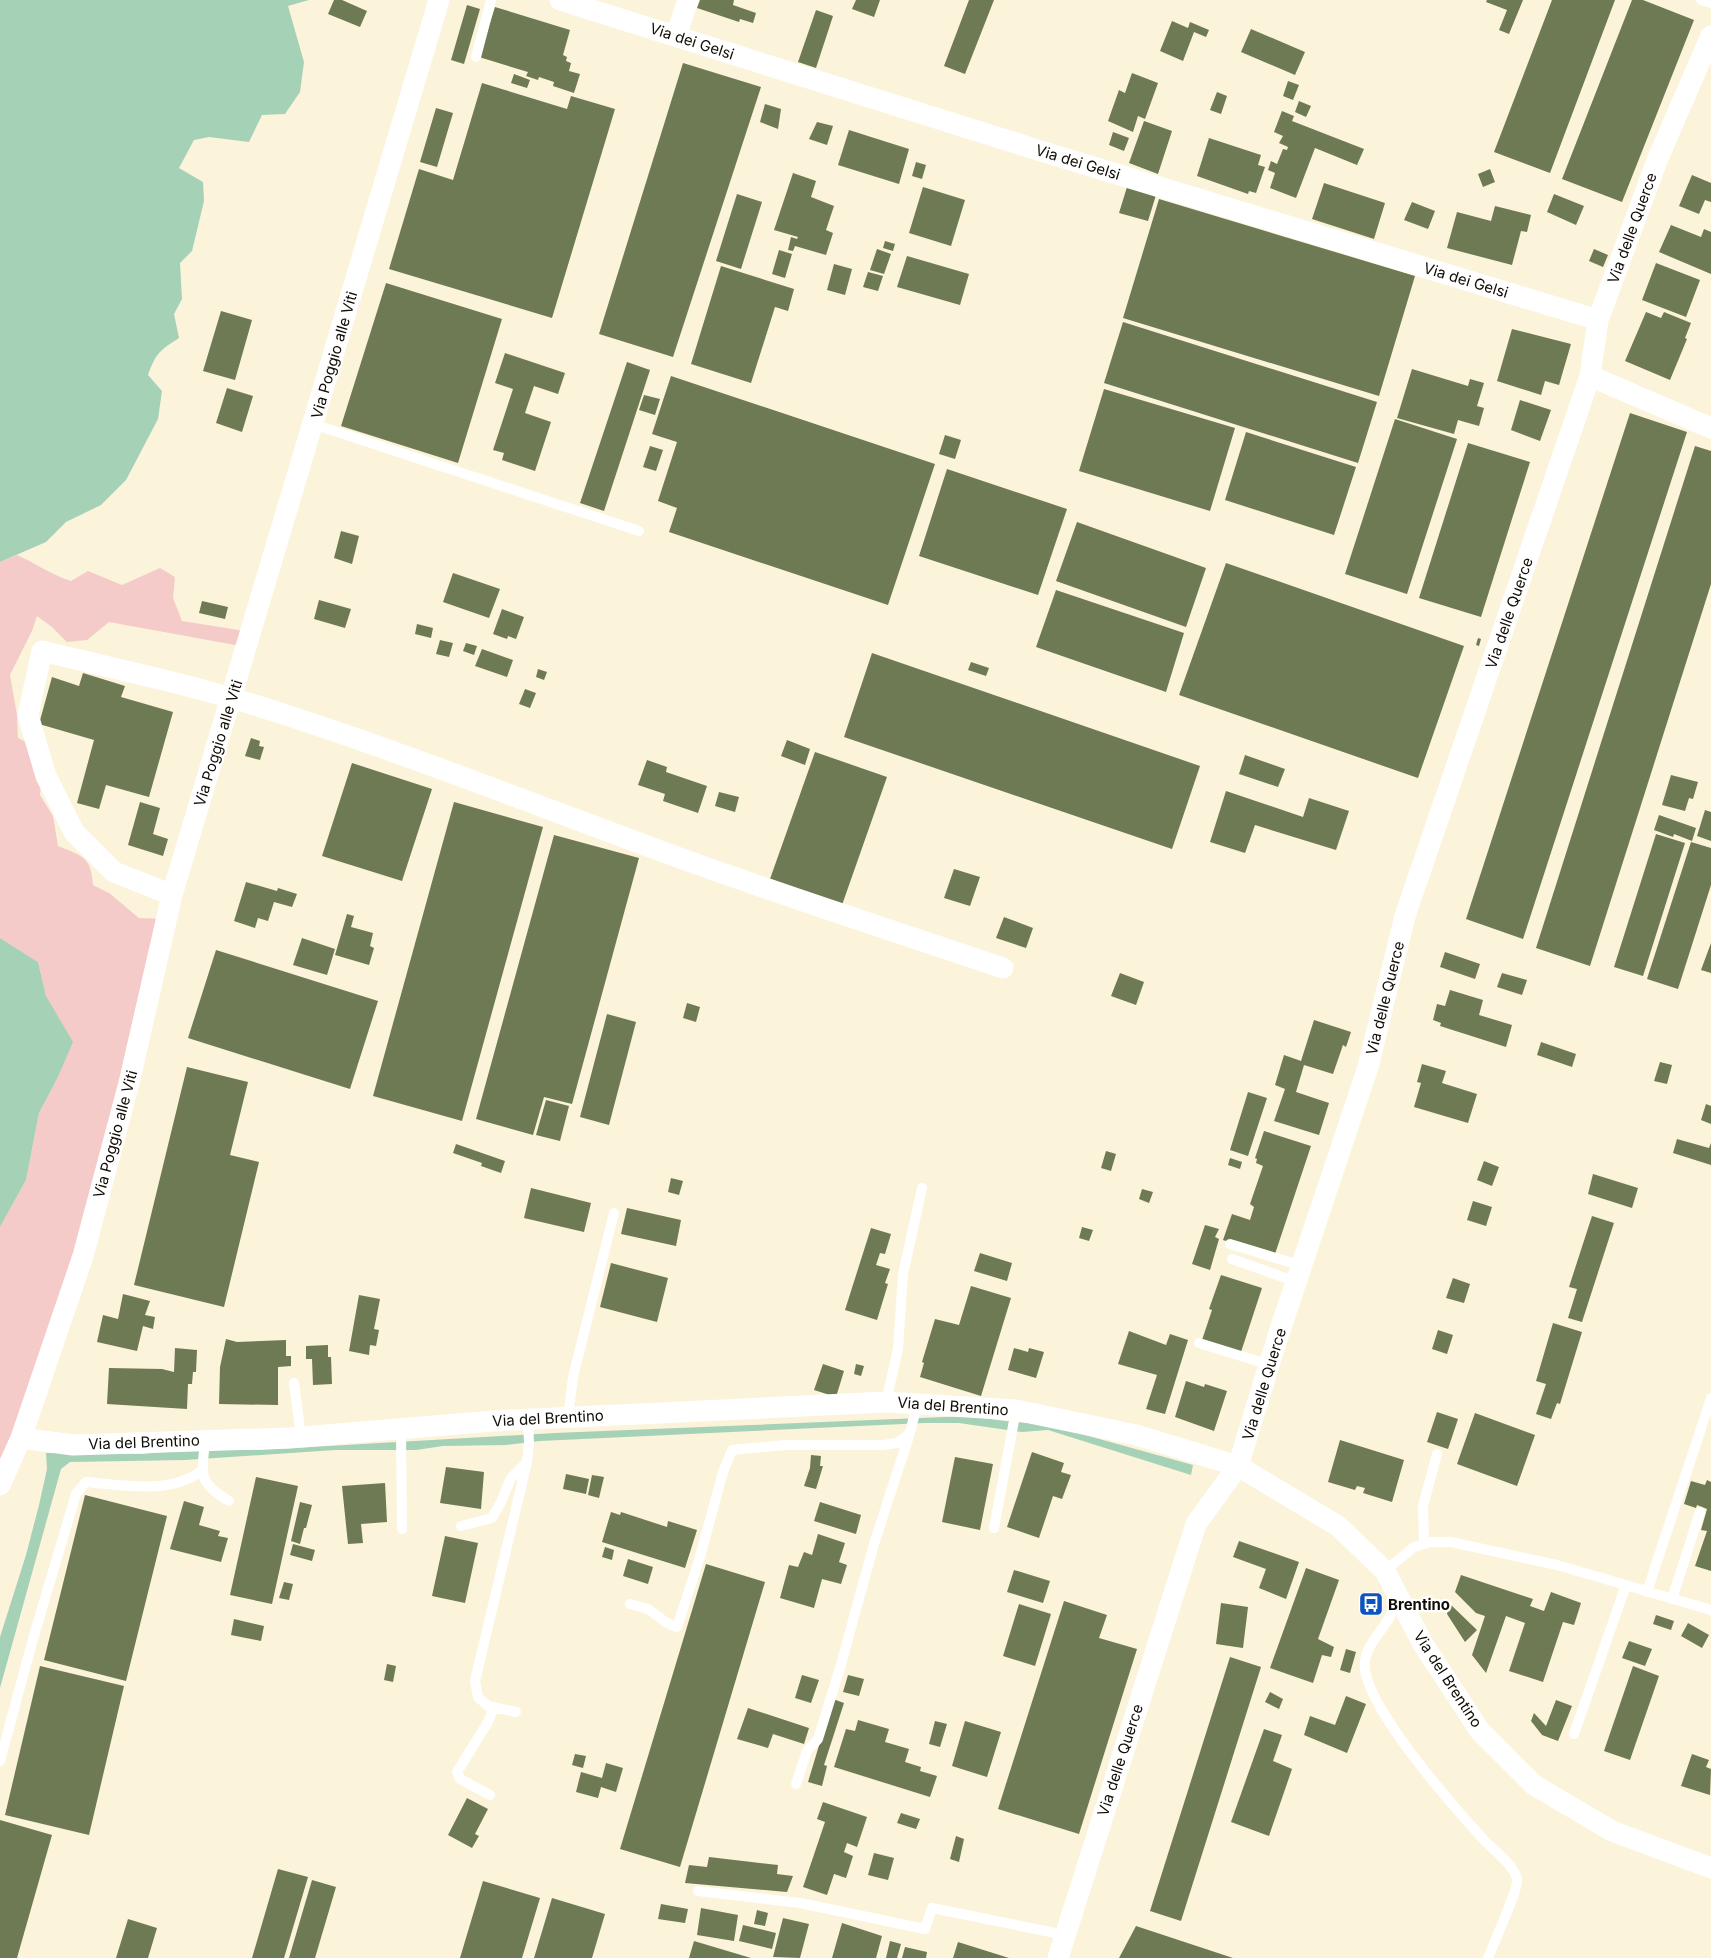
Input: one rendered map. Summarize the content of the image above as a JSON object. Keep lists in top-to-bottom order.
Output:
{
  "streets": {
    "street": [
      "Via dei Gelsi",
      "Via delle Querce",
      "Via Poggio alle Viti",
      "Via del Brentino"
    ]
  },
  "crossings": [
    ["Via dei Gelsi", "Via delle Querce"],
    ["Via delle Querce", "Via del Brentino"],
    ["Via Poggio alle Viti", "Via del Brentino"]
  ],
  "places": {
    "bus stop": ["Brentino"]
  }
}
